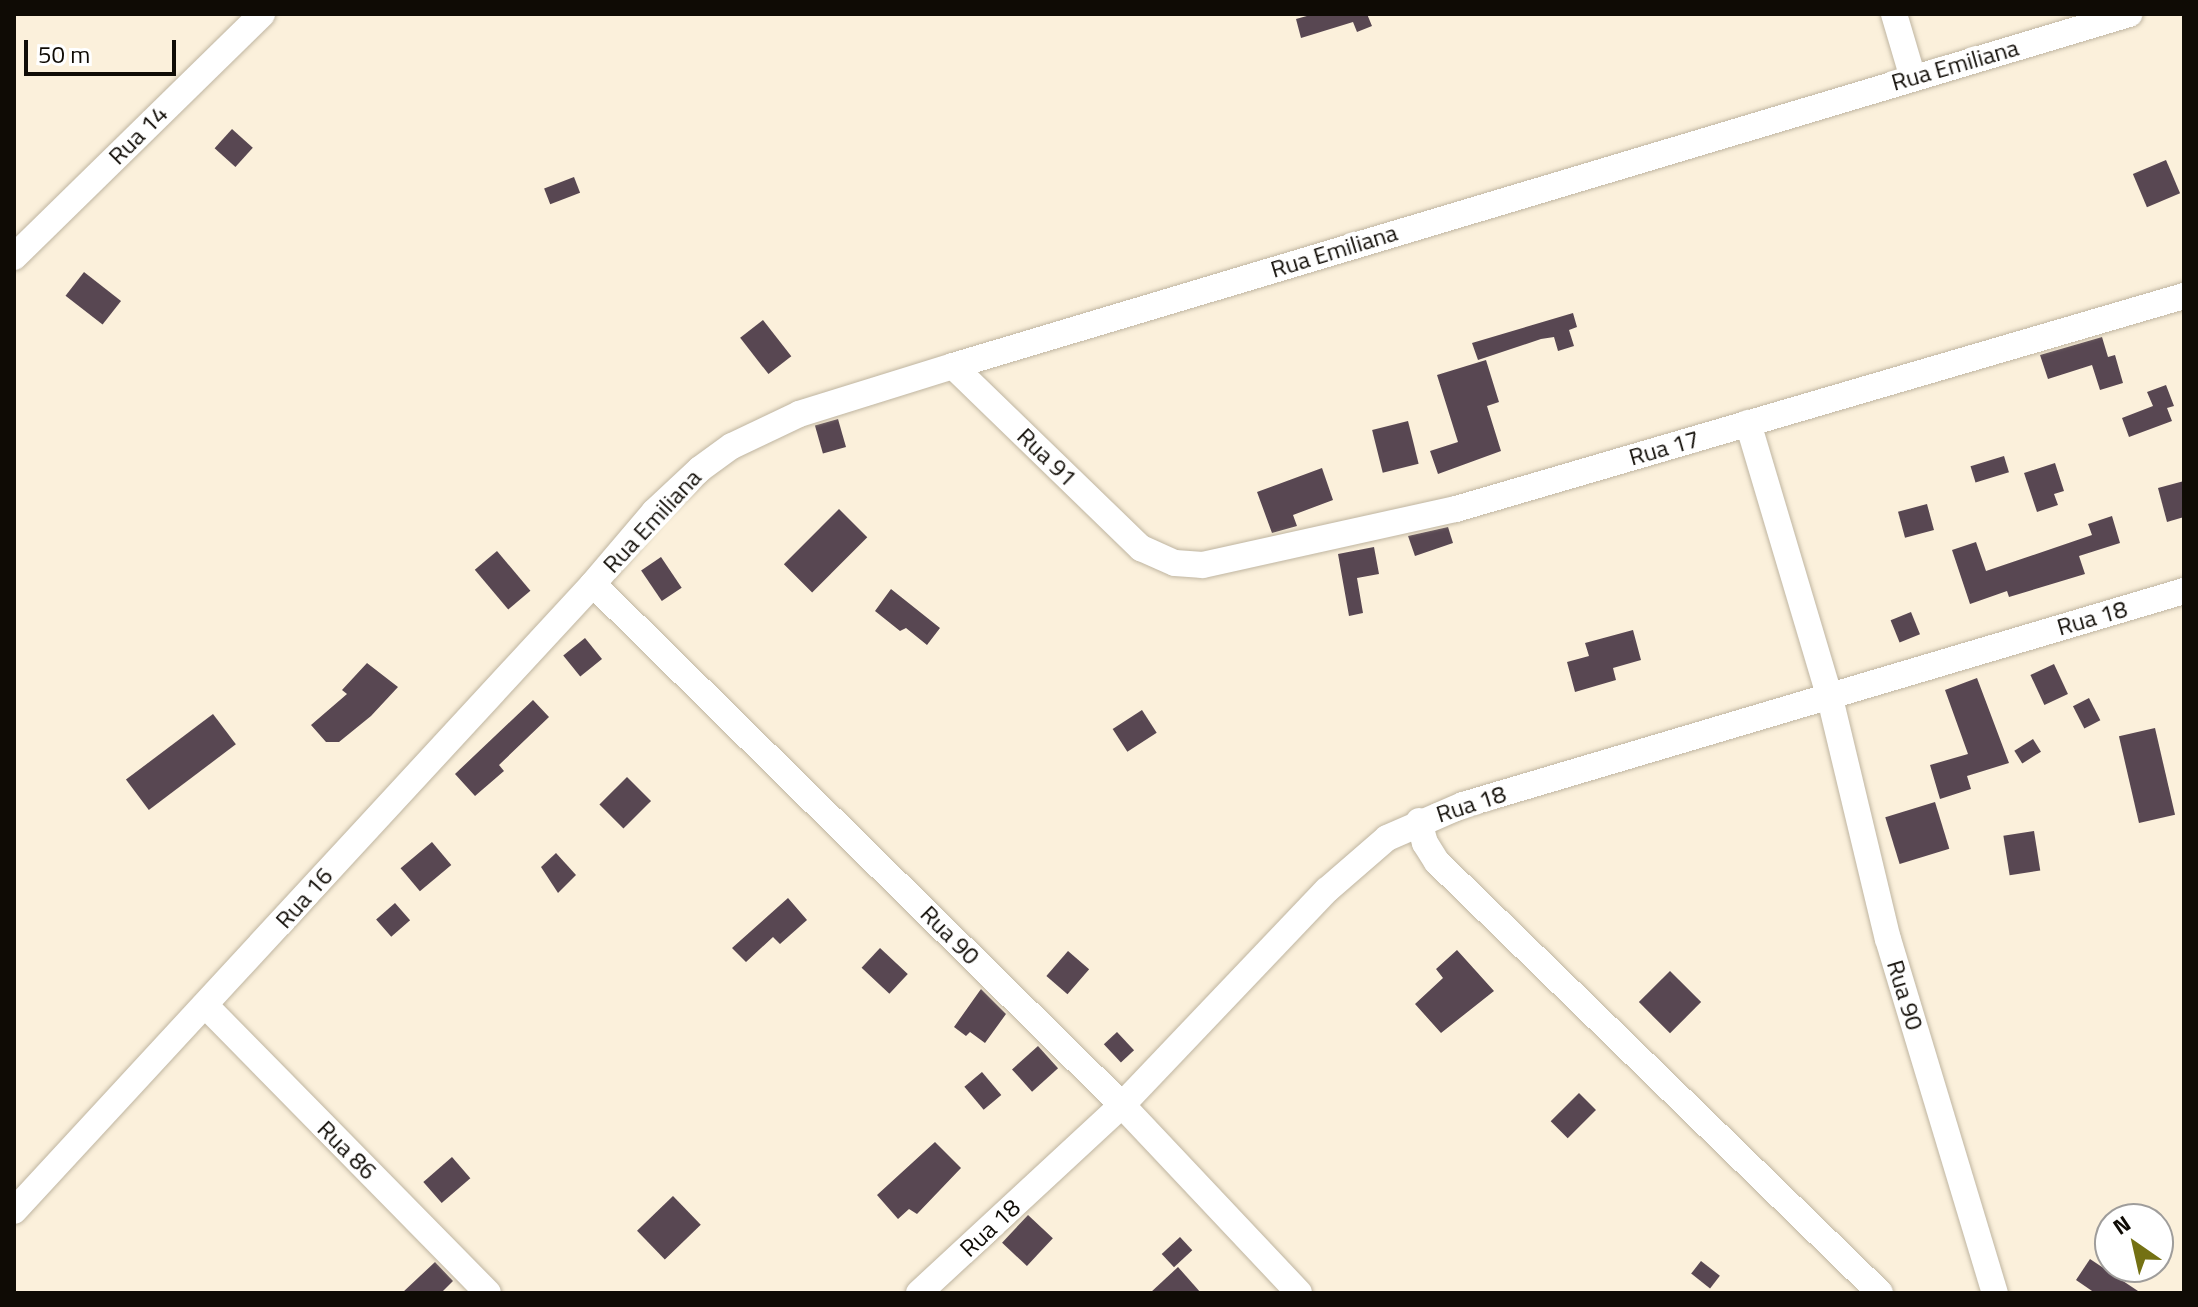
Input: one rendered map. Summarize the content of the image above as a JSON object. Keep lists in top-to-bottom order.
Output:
{
  "streets": {
    "street": [
      "Rua Emiliana",
      "Rua 14",
      "Rua 17",
      "Rua 91",
      "Rua 18",
      "Rua 16",
      "Rua 90",
      "Rua 86"
    ]
  },
  "crossings": [
    ["Rua Emiliana", "Rua 91"],
    ["Rua Emiliana", "Rua 16"],
    ["Rua Emiliana", "Rua 90"],
    ["Rua 17", "Rua 91"],
    ["Rua 17", "Rua 90"],
    ["Rua 18", "Rua 90"],
    ["Rua 16", "Rua 90"],
    ["Rua 16", "Rua 86"]
  ],
  "scale_bar": "50 m",
  "north": "top left"
}
